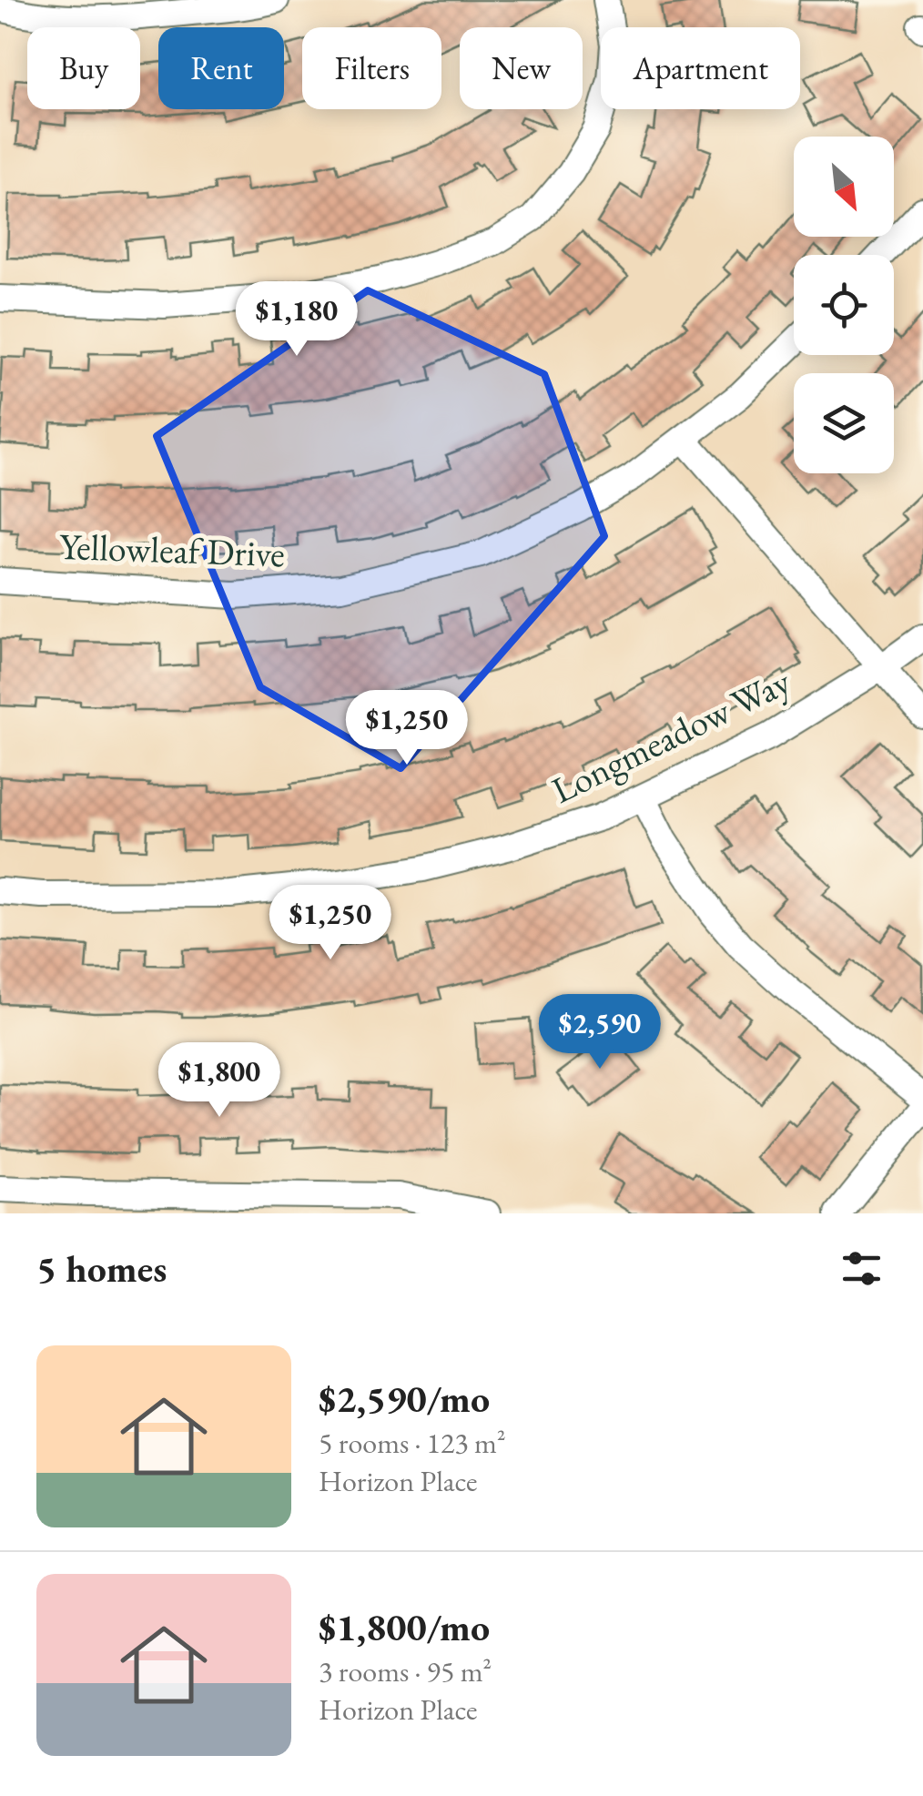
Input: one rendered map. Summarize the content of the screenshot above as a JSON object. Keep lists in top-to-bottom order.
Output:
{
  "streets": {
    "street": ["Yellowleaf Drive", "Longmeadow Way"]
  },
  "north": "bottom right",
  "page": {
    "chip": [
      "Buy",
      "Rent",
      "Filters",
      "New",
      "Apartment"
    ],
    "price": [
      "$1,180",
      "$1,250",
      "$1,250",
      "$2,590",
      "$1,800"
    ],
    "heading": "5 homes",
    "list": [
      {
        "name": "$2,590/mo",
        "note": "5 rooms · 123 m² · Horizon Place"
      },
      {
        "name": "$1,800/mo",
        "note": "3 rooms · 95 m² · Horizon Place"
      }
    ]
  }
}
